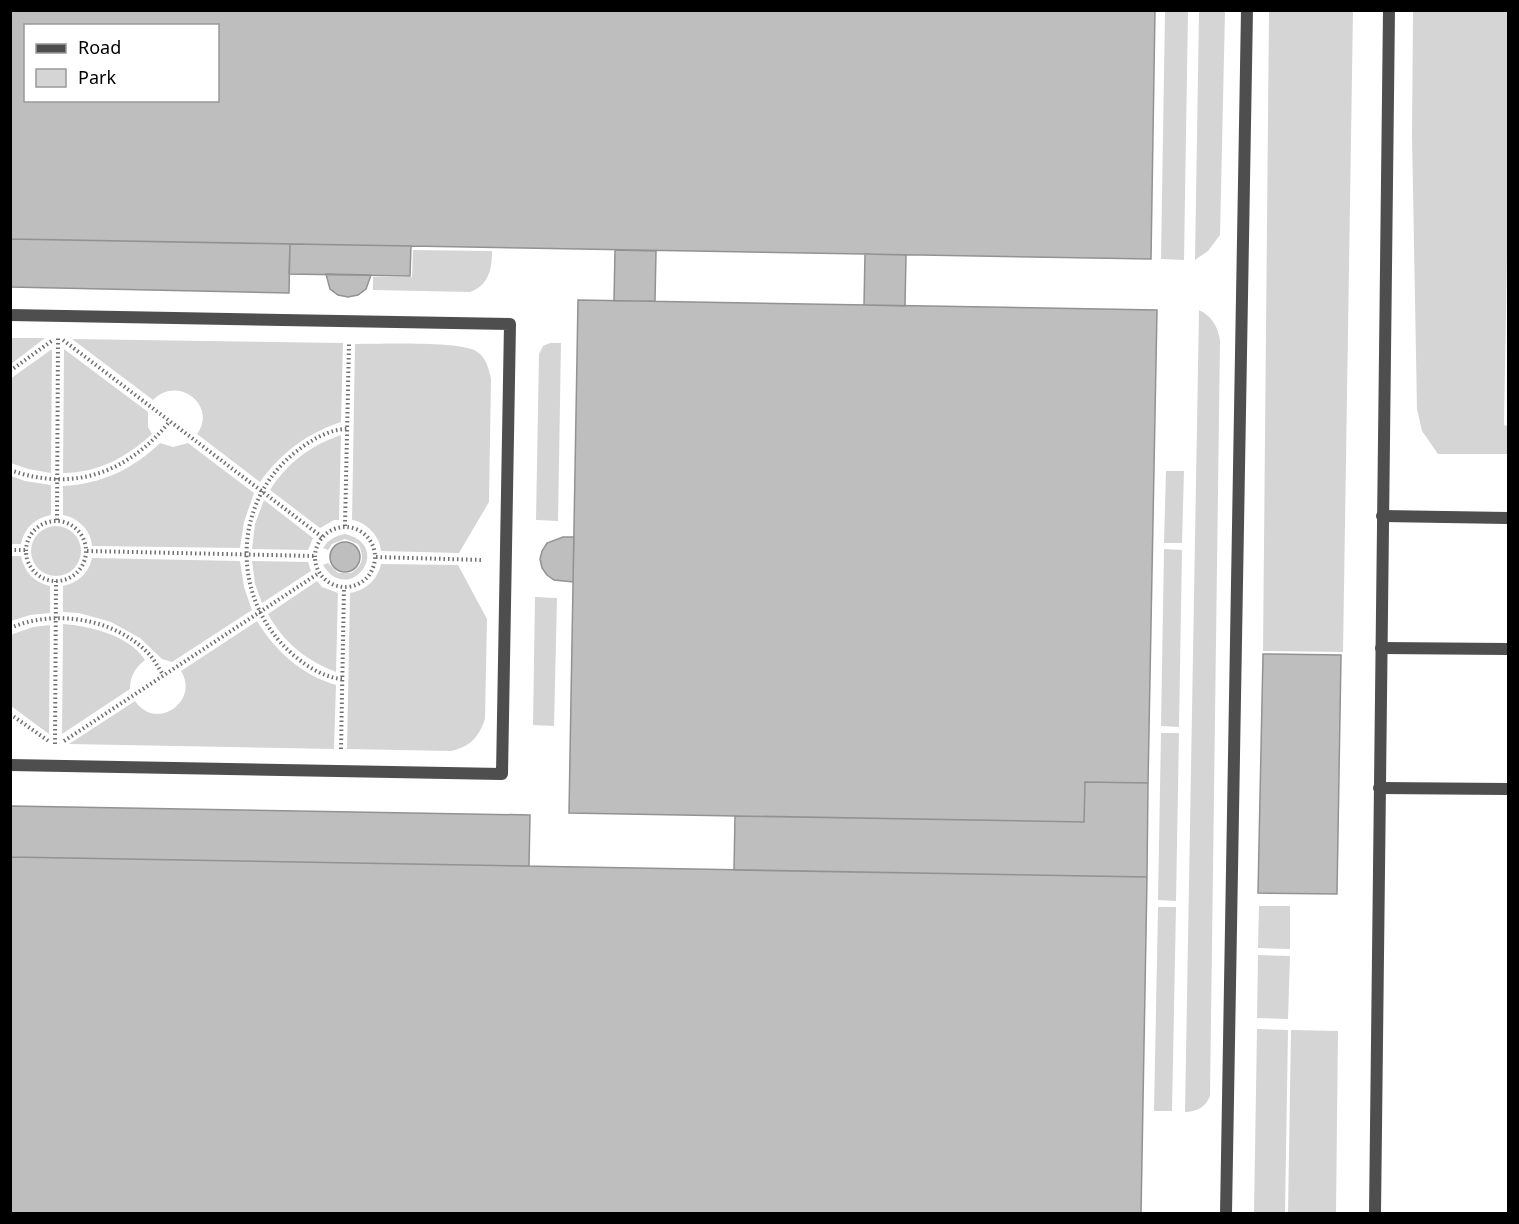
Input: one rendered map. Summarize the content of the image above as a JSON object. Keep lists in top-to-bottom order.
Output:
{
  "legend": ["Road", "Park"]
}
